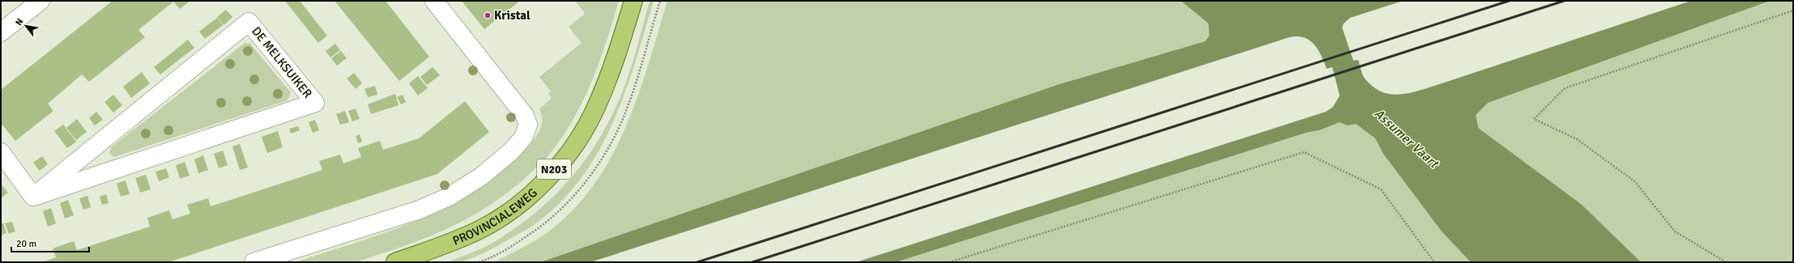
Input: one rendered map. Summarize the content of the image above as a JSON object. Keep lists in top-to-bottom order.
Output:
{
  "streets": {
    "main road": ["N203", "PROVINCIALEWEG"],
    "street": ["DE MELKSUIKER"]
  },
  "water": ["Assumer Vaart"],
  "places": ["Kristal"],
  "scale_bar": "20 m",
  "north": "top left"
}
